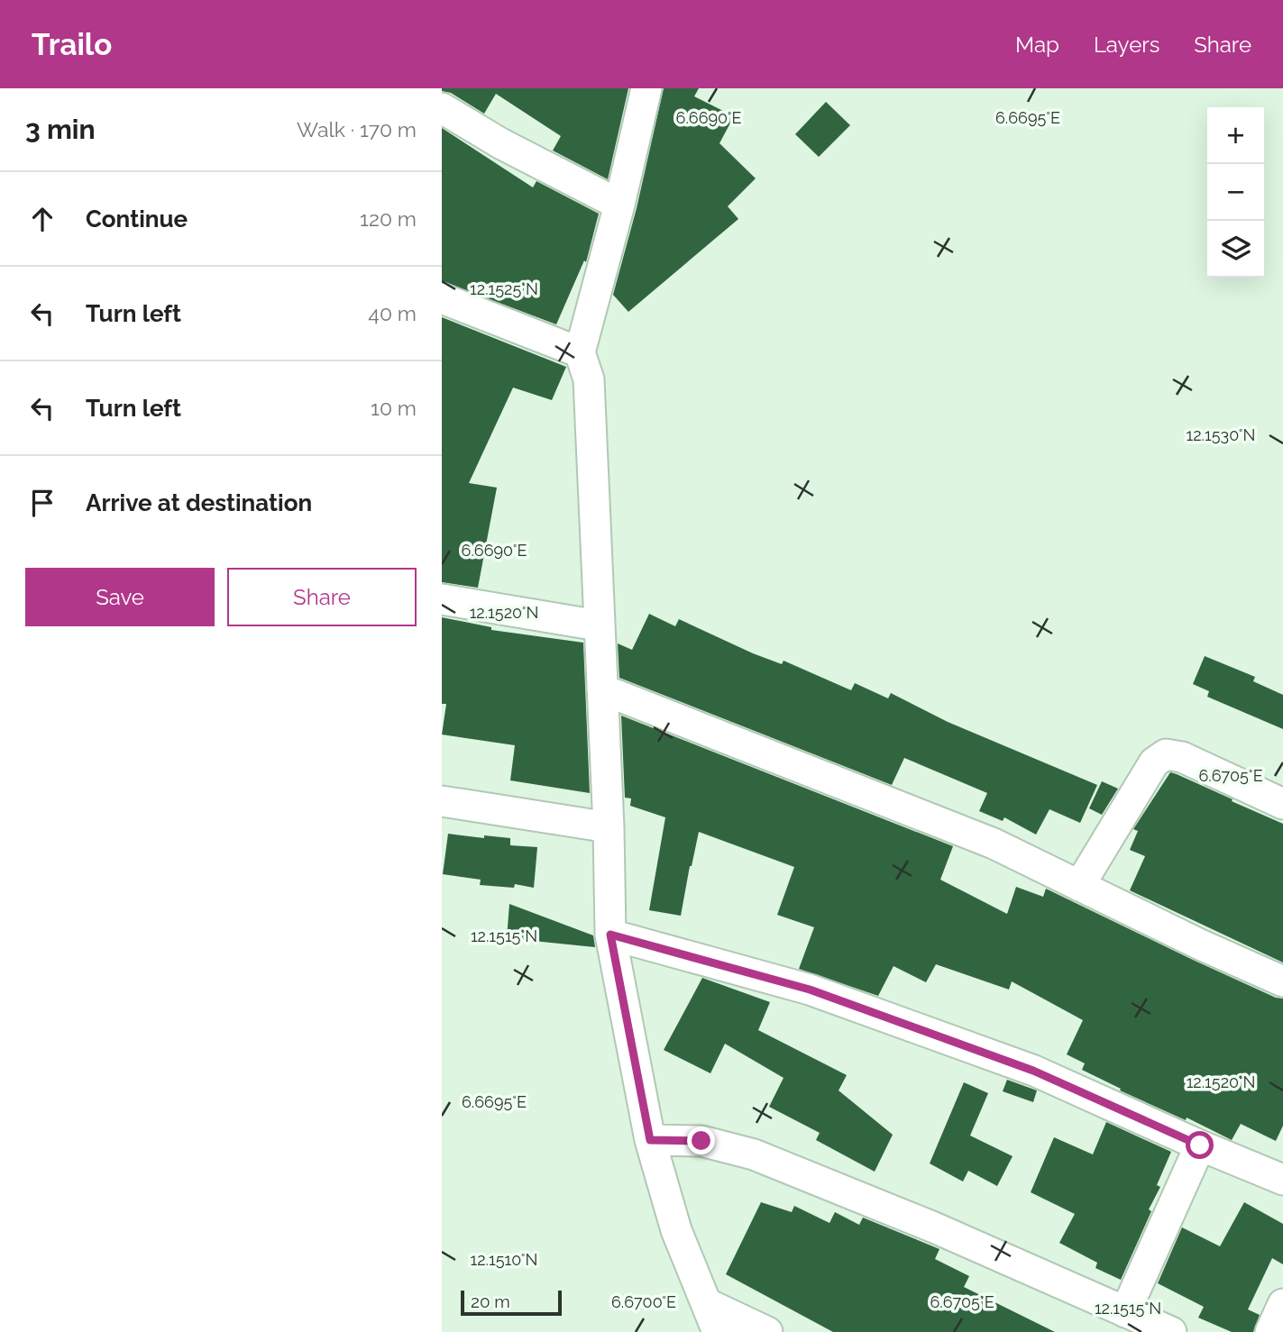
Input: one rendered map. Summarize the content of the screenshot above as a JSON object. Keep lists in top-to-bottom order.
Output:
{
  "scale_bar": "20 m",
  "page": {
    "header": "Trailo",
    "nav": ["Map", "Layers", "Share"],
    "heading": ["3 min", "Walk · 170 m"],
    "map_buttons": ["+", "−"],
    "list": [
      ["Continue", "120 m"],
      ["Turn left", "40 m"],
      ["Turn left", "10 m"],
      "Arrive at destination"
    ],
    "buttons": ["Save", "Share"],
    "scale": "20 m"
  },
  "coordinates": [
    "6.6690°E",
    "6.6695°E",
    "12.1525°N",
    "12.1530°N",
    "12.1520°N",
    "6.6705°E",
    "12.1515°N",
    "12.1510°N",
    "6.6700°E"
  ]
}
